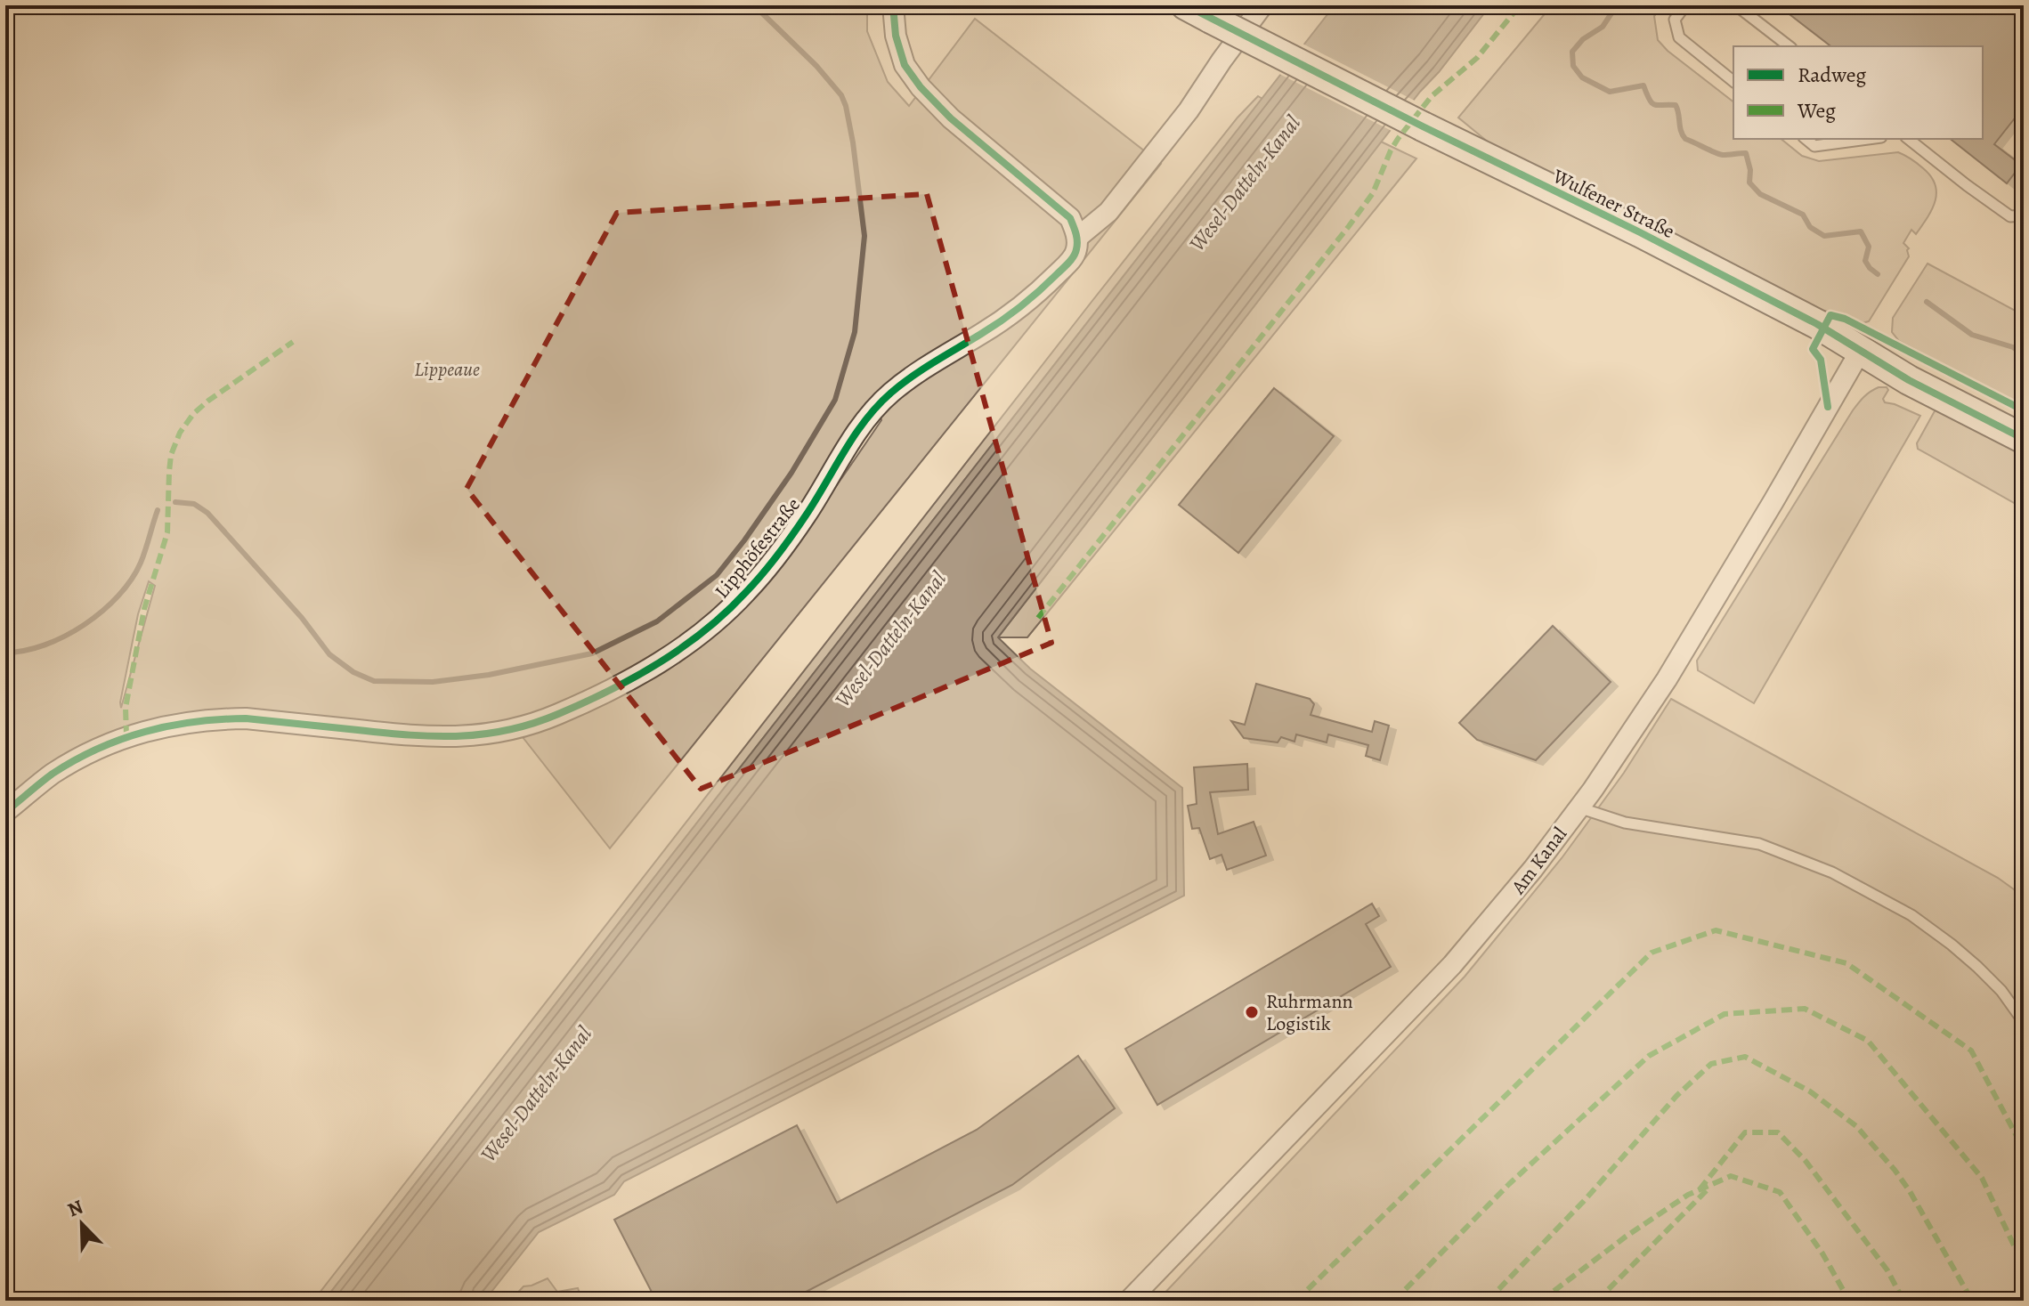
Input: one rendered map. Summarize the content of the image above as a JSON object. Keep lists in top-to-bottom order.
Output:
{
  "streets": {
    "main road": ["Wulfener Straße"],
    "street": ["Lipphöfestraße", "Am Kanal"]
  },
  "crossings": [
    ["Wulfener Straße", "Am Kanal"]
  ],
  "water": ["Wesel-Datteln-Kanal"],
  "parks": ["Lippeaue"],
  "places": ["Ruhrmann Logistik"],
  "legend": ["Radweg", "Weg"],
  "north": "top left"
}
